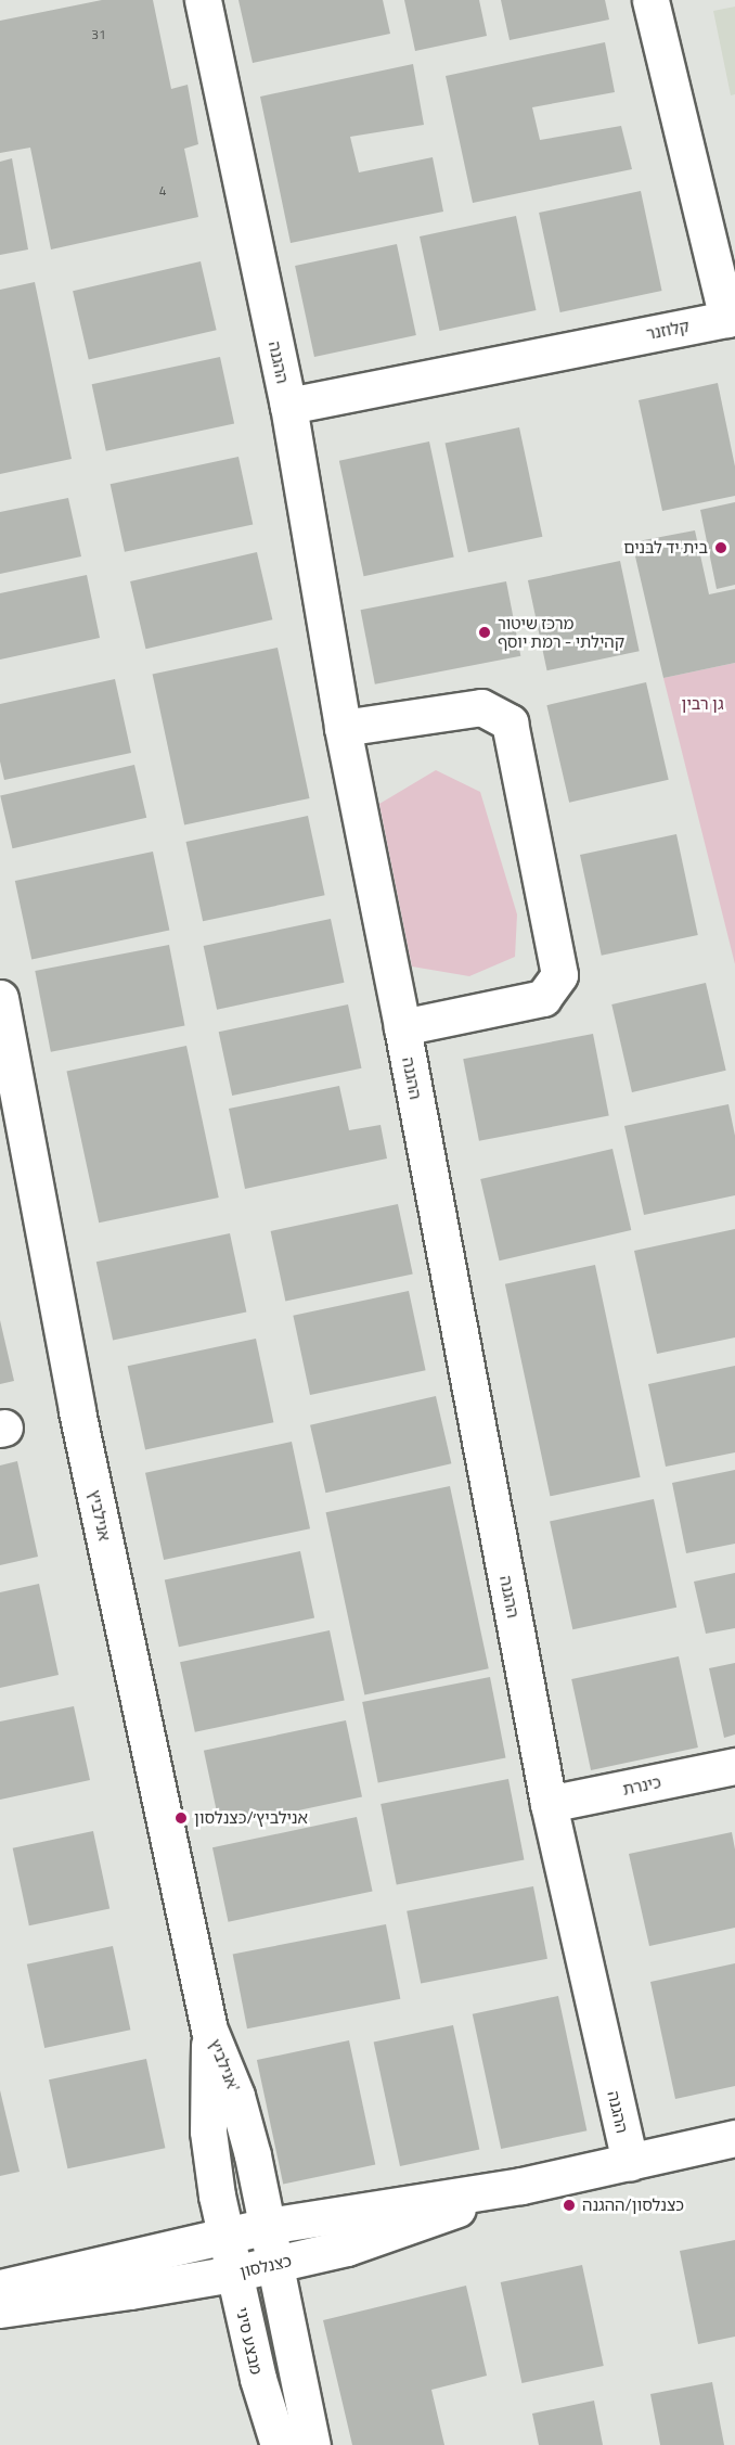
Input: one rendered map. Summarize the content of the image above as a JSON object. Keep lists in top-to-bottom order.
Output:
{
  "streets": {
    "street": [
      "קלוזנר",
      "ההגנה",
      "אנילביץ",
      "כינרת",
      "אנילביץ'",
      "כצנלסון",
      "מבצע סיני"
    ]
  },
  "crossings": [
    ["קלוזנר", "ההגנה"],
    ["ההגנה", "כינרת"],
    ["ההגנה", "כצנלסון"],
    ["אנילביץ", "אנילביץ'"],
    ["אנילביץ'", "כצנלסון"],
    ["אנילביץ'", "מבצע סיני"],
    ["כצנלסון", "מבצע סיני"]
  ],
  "parks": ["גן רבין"],
  "places": [
    "בית יד לבנים",
    "מרכז שיטור קהילתי - רמת יוסף",
    "אנילביץ׳/כצנלסון",
    "כצנלסון/ההגנה"
  ],
  "house_numbers": ["31", "4"]
}
